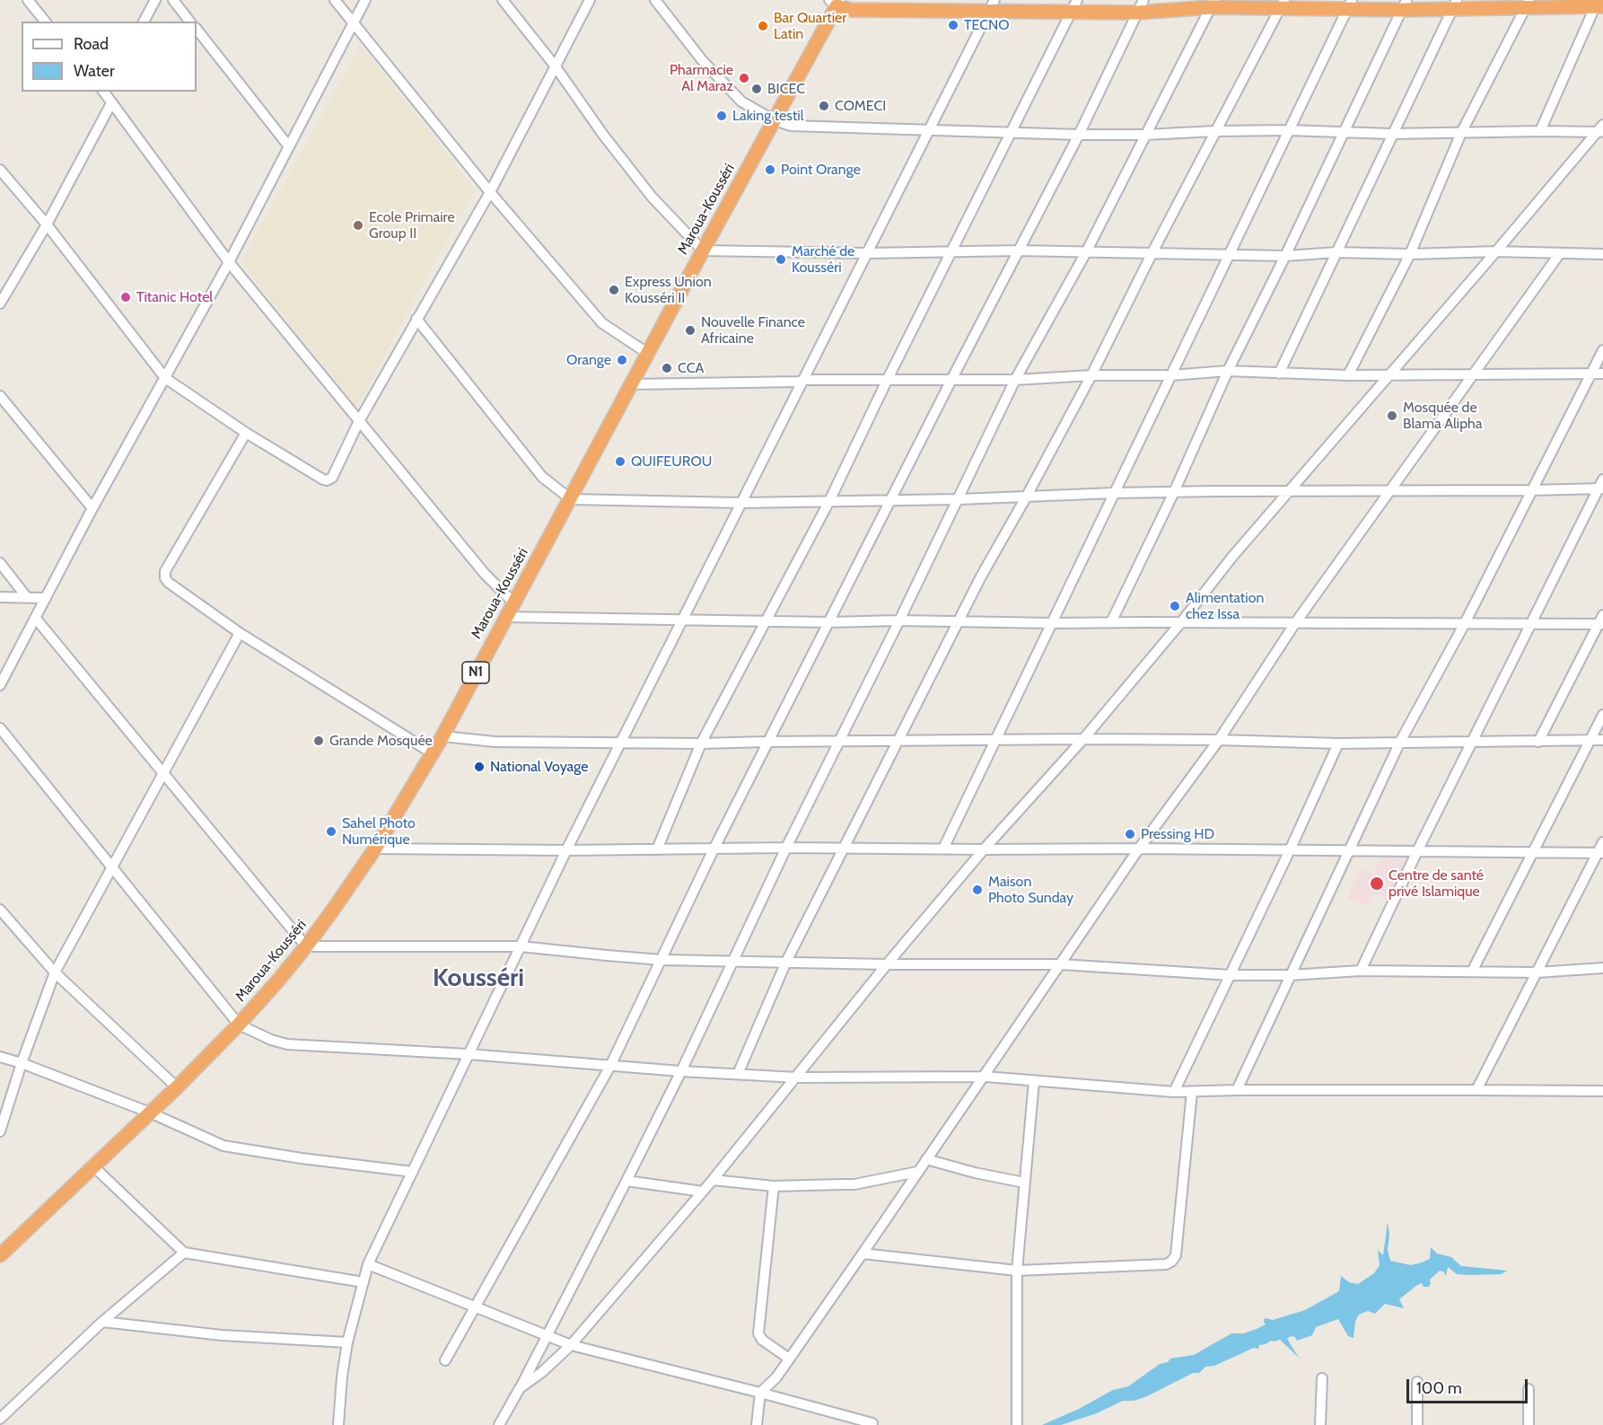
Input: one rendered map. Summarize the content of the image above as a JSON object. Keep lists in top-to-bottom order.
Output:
{
  "streets": {
    "highway": ["Maroua-Kousséri", "N1"]
  },
  "districts": ["Kousséri"],
  "places": [
    "TECNO",
    "Bar Quartier Latin",
    "Pharmacie Al Maraz",
    "BICEC",
    "COMECI",
    "Laking testil",
    "Point Orange",
    "Ecole Primaire Group II",
    "Marché de Kousséri",
    "Express Union Kousséri II",
    "Titanic Hotel",
    "Nouvelle Finance Africaine",
    "Orange",
    "CCA",
    "Mosquée de Blama Alipha",
    "QUIFEUROU",
    "Alimentation chez Issa",
    "Grande Mosquée",
    "National Voyage",
    "Sahel Photo Numérique",
    "Pressing HD",
    "Centre de santé privé Islamique",
    "Maison Photo Sunday"
  ],
  "legend": ["Road", "Water"],
  "scale_bar": "100 m"
}
